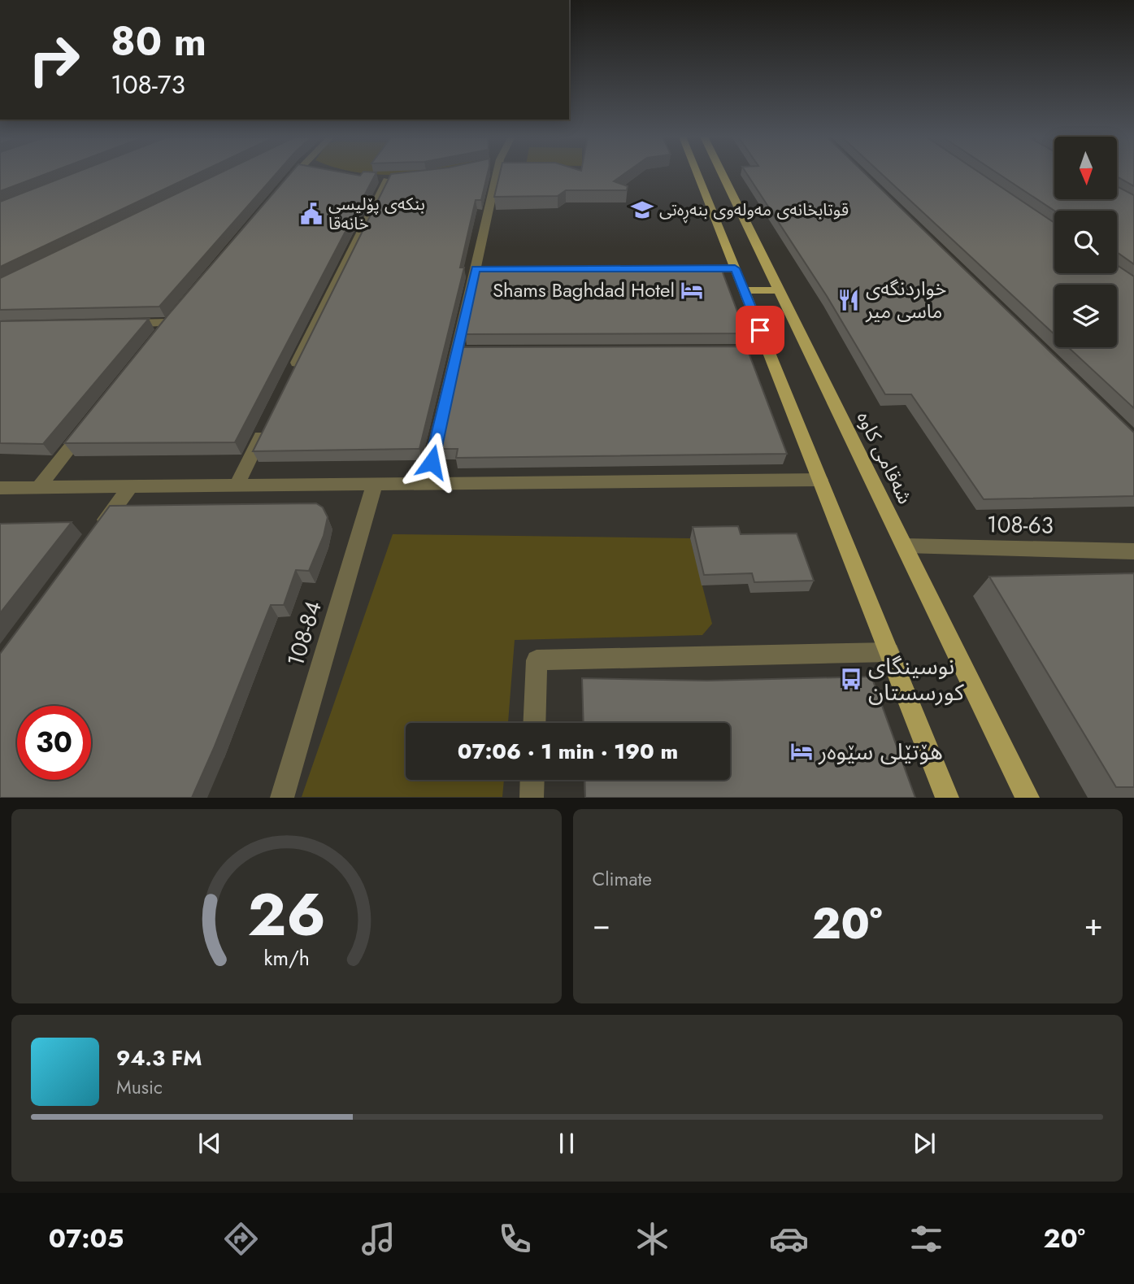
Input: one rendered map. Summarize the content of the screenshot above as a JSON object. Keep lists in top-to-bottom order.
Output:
{
  "streets": {
    "main road": ["شەقامی کاوە"],
    "street": ["108-63", "108-84"]
  },
  "crossings": [
    ["شەقامی کاوە", "108-63"]
  ],
  "places": {
    "school or university": ["قوتابخانەی مەولەوی بنەڕەتی"],
    "public building": ["بنکەی پۆلیسی خانەقا"],
    "hotel": ["Shams Baghdad Hotel", "هۆتێلی سێوەر"],
    "restaurant": ["خواردنگەی ماسی میر"],
    "bus stop": ["نوسینگای کورسستان"]
  },
  "north": "bottom",
  "page": {
    "turn": ["80 m", "108-73"],
    "limit": "30",
    "trip": "07:06 · 1 min · 190 m",
    "tile": "Climate",
    "heat": ["−", "20°", "+"],
    "song": ["94.3 FM", "Music"],
    "tabs": ["07:05", "20°"],
    "gauge": ["26", "km/h"]
  }
}
